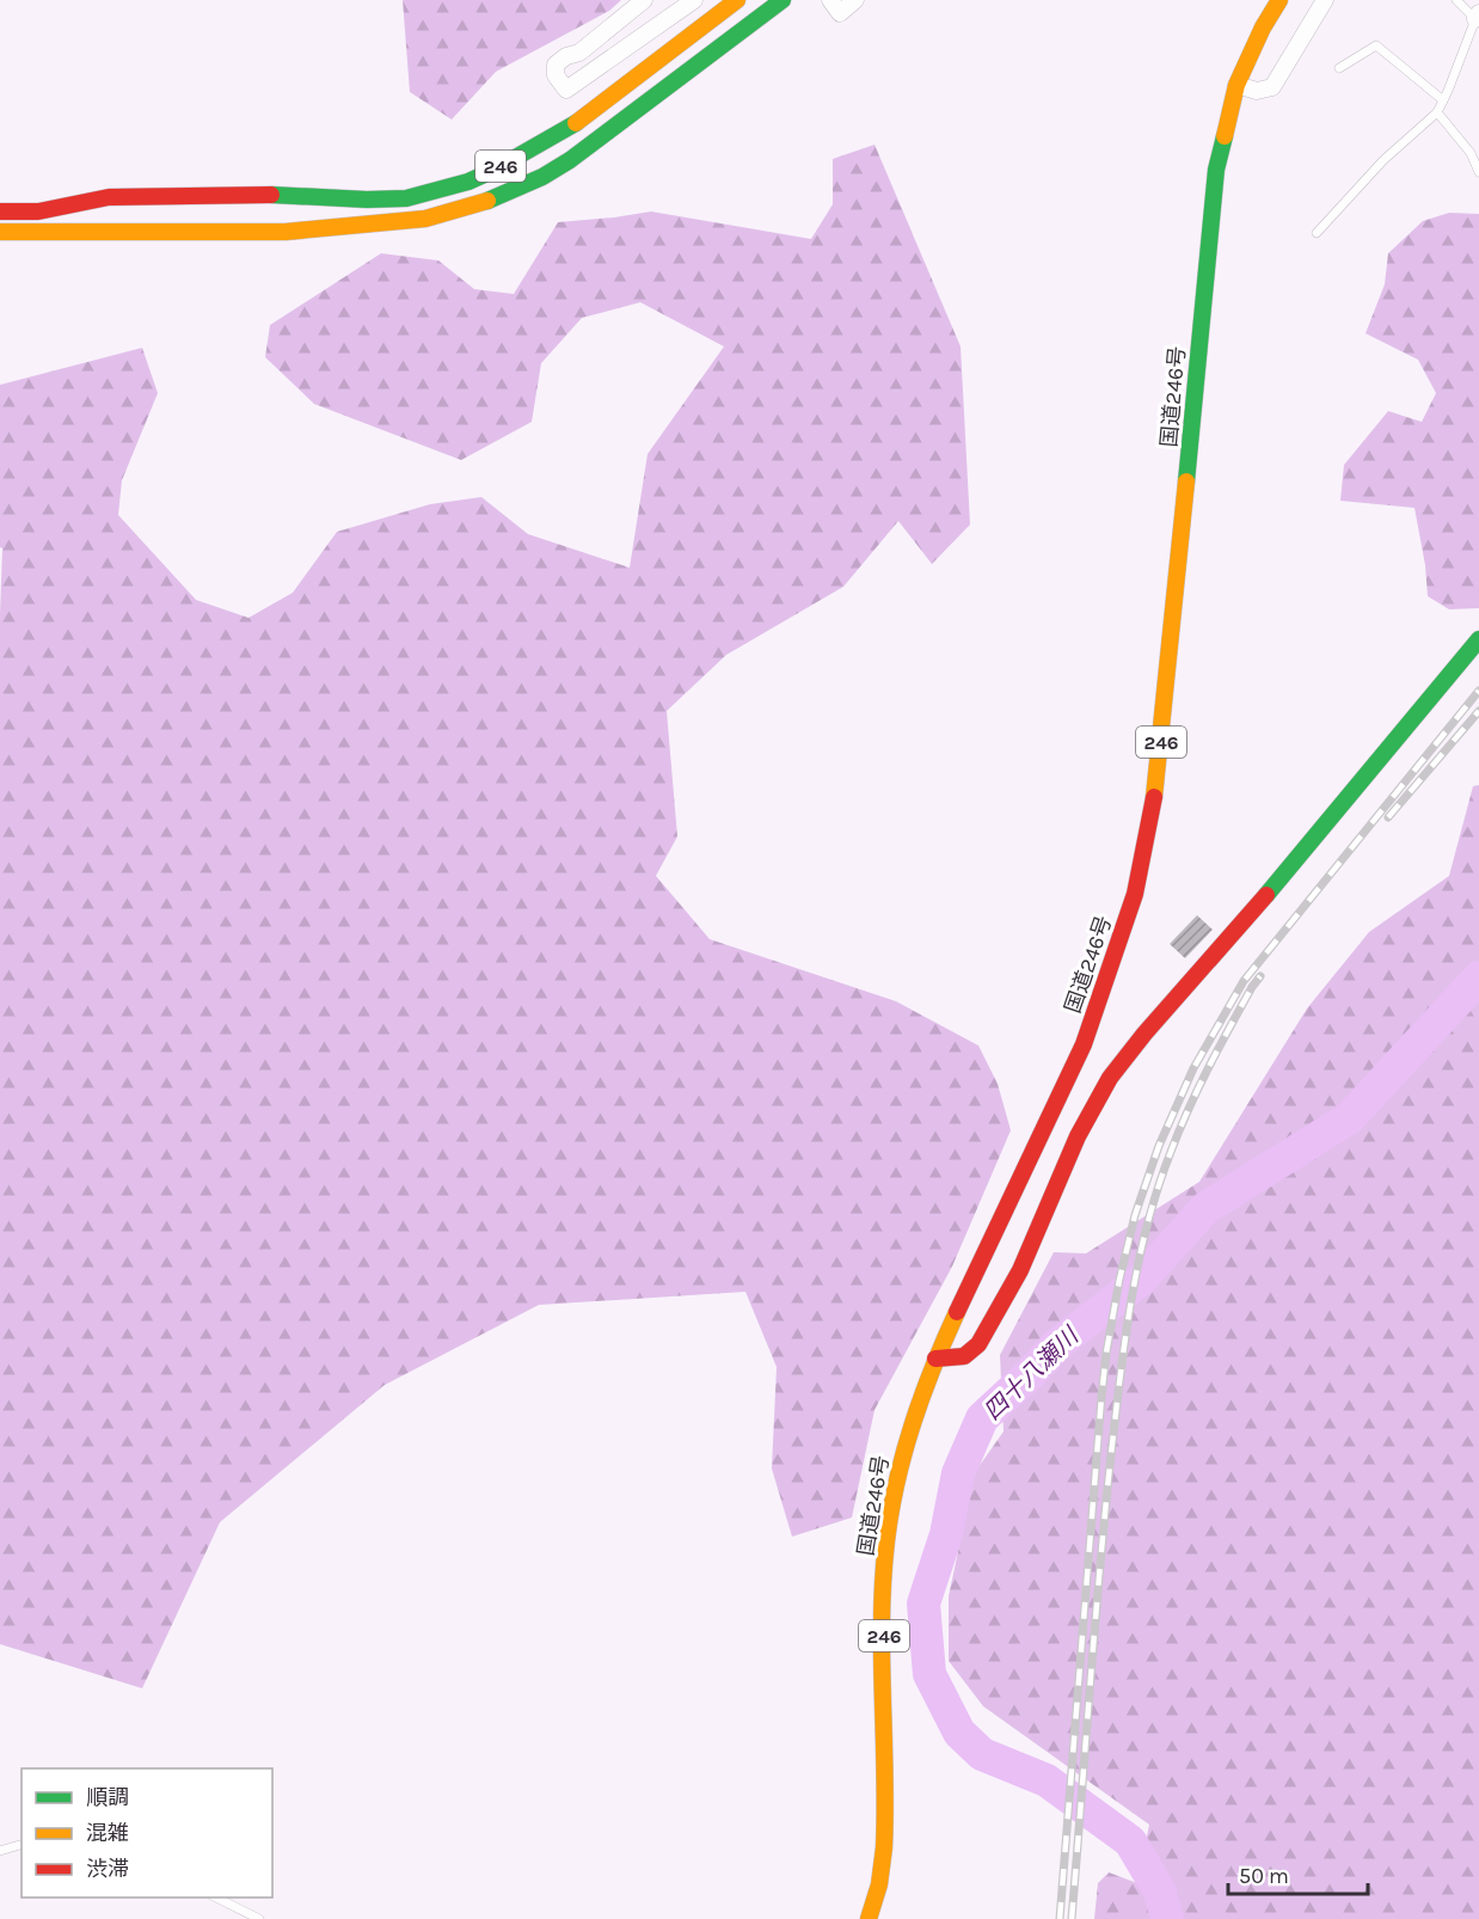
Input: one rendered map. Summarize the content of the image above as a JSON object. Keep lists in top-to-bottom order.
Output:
{
  "streets": {
    "main road": ["246", "国道246号"]
  },
  "water": ["四十八瀬川"],
  "legend": ["順調", "混雑", "渋滞"],
  "scale_bar": "50 m"
}
